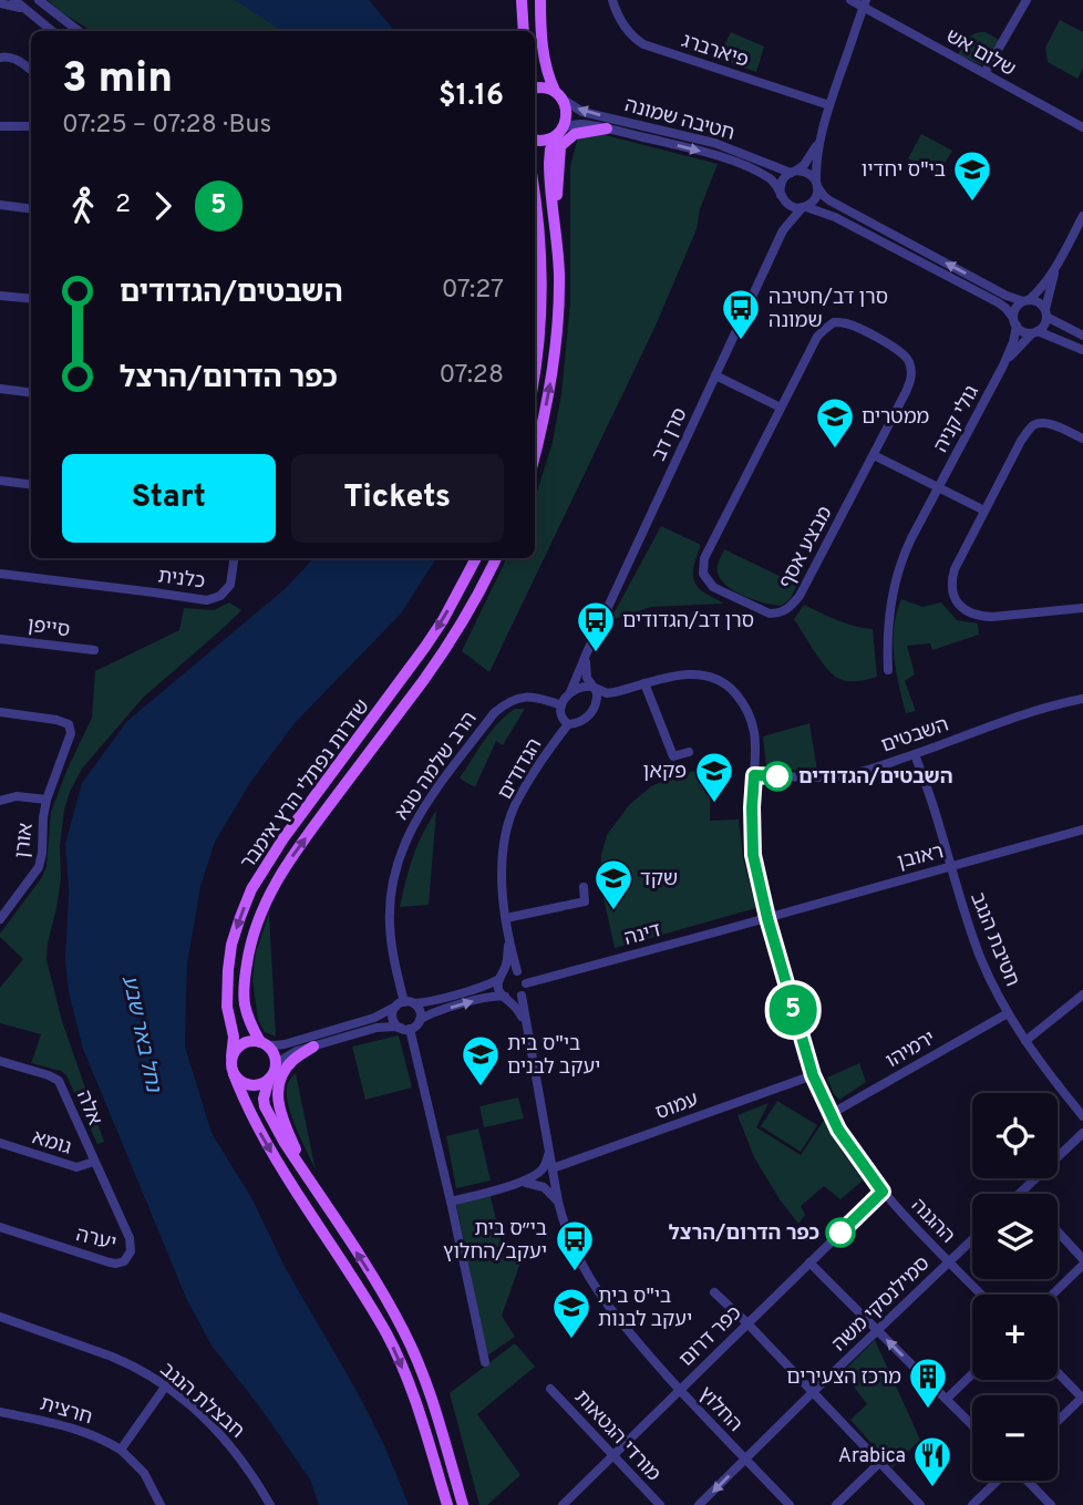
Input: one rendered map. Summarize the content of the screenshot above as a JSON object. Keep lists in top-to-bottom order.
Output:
{
  "streets": {
    "main road": ["שדרות נפתלי הרץ אימבר"],
    "street": [
      "פיארברג",
      "שלום אש",
      "חטיבה שמונה",
      "גולי קניה",
      "סרן דב",
      "מבצע אסף",
      "כלנית",
      "סייפן",
      "השבטים",
      "הרב שלמה טנא",
      "הגדודים",
      "אורן",
      "ראובן",
      "דינה",
      "חטיבת הנגב",
      "ירמיהו",
      "עמוס",
      "אלה",
      "גומא",
      "ההגנה",
      "יערה",
      "סמילנסקי משה",
      "כפר דרום",
      "חבצלת הנגב",
      "החלוץ",
      "חרצית",
      "מורדי הגטאות"
    ]
  },
  "crossings": [
    ["חטיבה שמונה", "סרן דב"],
    ["סרן דב", "הרב שלמה טנא"],
    ["סרן דב", "הגדודים"],
    ["סרן דב", "ההגנה"],
    ["השבטים", "חטיבת הנגב"],
    ["השבטים", "ההגנה"],
    ["הרב שלמה טנא", "הגדודים"],
    ["הרב שלמה טנא", "ההגנה"],
    ["הגדודים", "דינה"],
    ["הגדודים", "ההגנה"],
    ["ראובן", "דינה"],
    ["ראובן", "חטיבת הנגב"],
    ["ראובן", "ההגנה"],
    ["דינה", "ההגנה"],
    ["חטיבת הנגב", "ירמיהו"],
    ["ירמיהו", "ההגנה"],
    ["עמוס", "ההגנה"],
    ["עמוס", "החלוץ"],
    ["אלה", "גומא"],
    ["אלה", "יערה"],
    ["גומא", "יערה"],
    ["ההגנה", "סמילנסקי משה"],
    ["ההגנה", "כפר דרום"],
    ["סמילנסקי משה", "החלוץ"],
    ["כפר דרום", "החלוץ"],
    ["כפר דרום", "מורדי הגטאות"]
  ],
  "water": ["נחל באר שבע"],
  "places": {
    "school or university": [
      "בי\"ס יחדיו",
      "ממטרים",
      "פקאן",
      "שקד",
      "בי\"ס בית יעקב לבנים",
      "בי\"ס בית יעקב לבנות"
    ],
    "bus stop": ["סרן דב/חטיבה שמונה", "סרן דב/הגדודים", "בי״ס בית יעקב/החלוץ"],
    "other": ["השבטים/הגדודים", "כפר הדרום/הרצל"],
    "building": ["מרכז הצעירים"],
    "restaurant": ["Arabica"]
  },
  "lines": ["bus line 5"],
  "page": {
    "on_map": "5",
    "heading": ["3 min", "07:25 – 07:28 · Bus", "$1.16"],
    "legs": ["2", "5"],
    "list": [
      {
        "name": "השבטים/הגדודים",
        "value": "07:27"
      },
      {
        "name": "כפר הדרום/הרצל",
        "value": "07:28"
      }
    ],
    "buttons": ["Start", "Tickets"],
    "map_buttons": ["+", "−"]
  }
}
